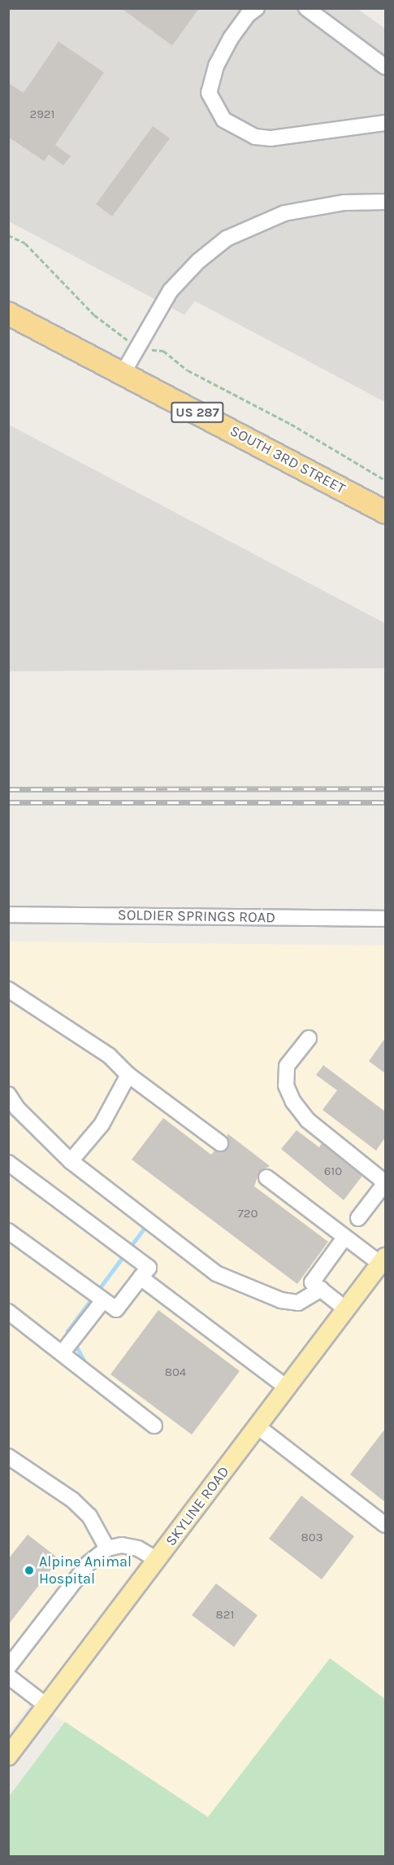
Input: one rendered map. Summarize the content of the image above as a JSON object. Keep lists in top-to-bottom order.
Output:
{
  "streets": {
    "highway": ["US 287", "SOUTH 3RD STREET"],
    "main road": ["SKYLINE ROAD"],
    "street": ["SOLDIER SPRINGS ROAD"]
  },
  "places": ["Alpine Animal Hospital"],
  "house_numbers": [
    "2921",
    "610",
    "720",
    "804",
    "803",
    "821"
  ]
}
